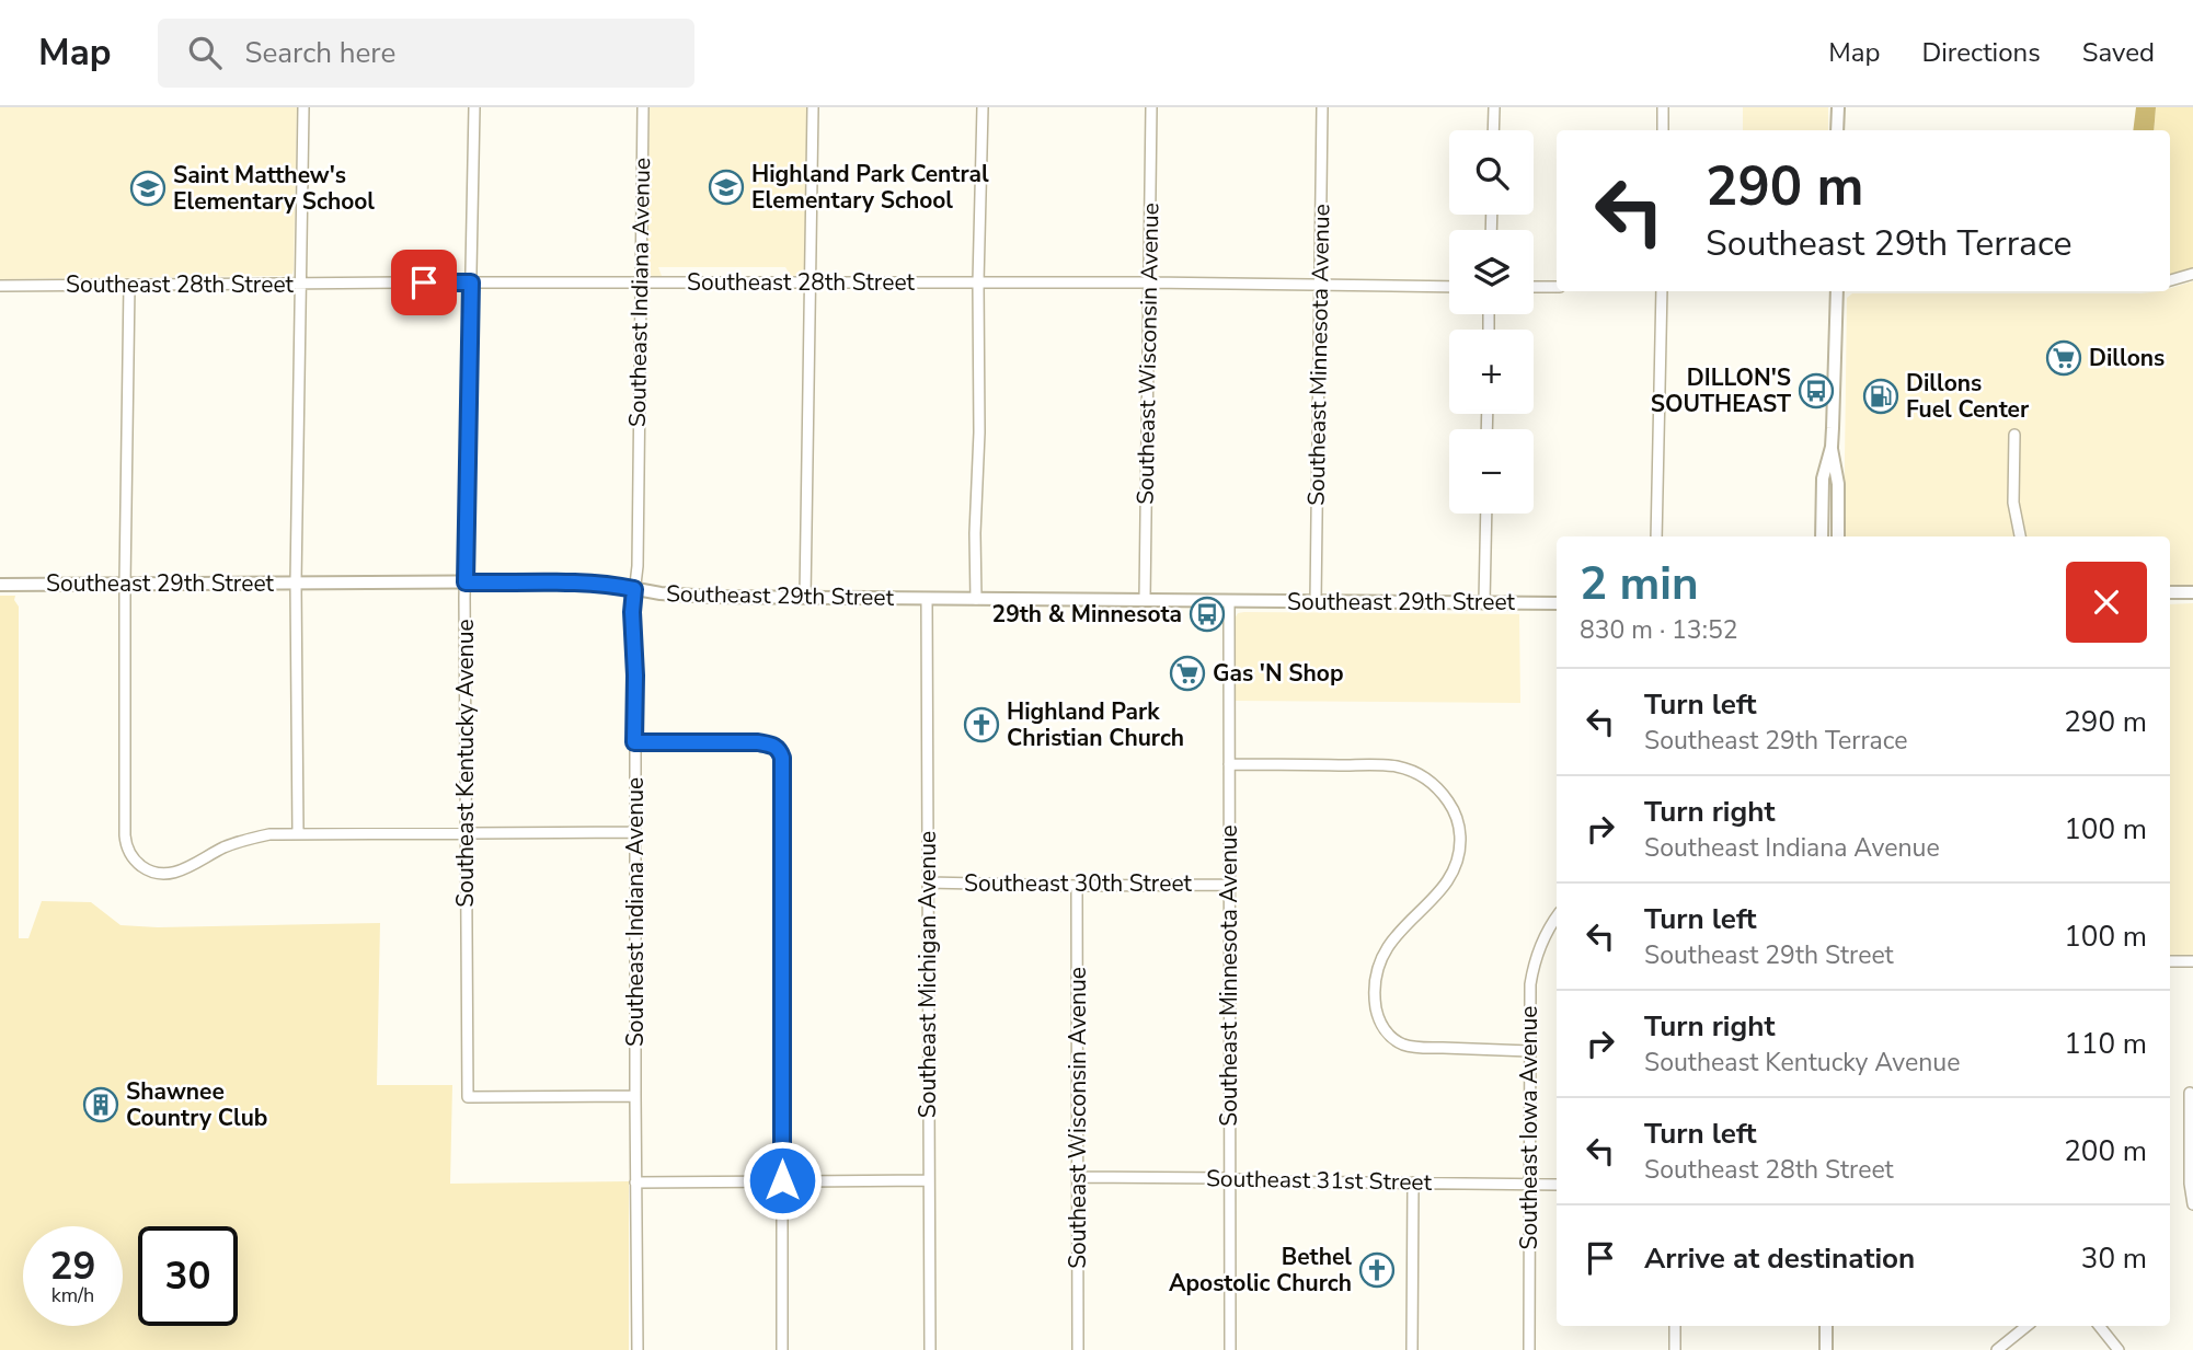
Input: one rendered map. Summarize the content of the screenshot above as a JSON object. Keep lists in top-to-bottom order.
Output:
{
  "streets": {
    "main road": ["Southeast 29th Street"],
    "street": [
      "Southeast 28th Street",
      "Southeast Indiana Avenue",
      "Southeast Wisconsin Avenue",
      "Southeast Minnesota Avenue",
      "Southeast Kentucky Avenue",
      "Southeast 30th Street",
      "Southeast Michigan Avenue",
      "Southeast Iowa Avenue",
      "Southeast 31st Street"
    ]
  },
  "crossings": [
    ["Southeast 28th Street", "Southeast Indiana Avenue"],
    ["Southeast 28th Street", "Southeast Wisconsin Avenue"],
    ["Southeast 28th Street", "Southeast Minnesota Avenue"],
    ["Southeast 28th Street", "Southeast Kentucky Avenue"],
    ["Southeast Indiana Avenue", "Southeast 29th Street"],
    ["Southeast Indiana Avenue", "Southeast Kentucky Avenue"],
    ["Southeast Wisconsin Avenue", "Southeast 29th Street"],
    ["Southeast Wisconsin Avenue", "Southeast 30th Street"],
    ["Southeast Wisconsin Avenue", "Southeast 31st Street"],
    ["Southeast Minnesota Avenue", "Southeast 29th Street"],
    ["Southeast Minnesota Avenue", "Southeast 30th Street"],
    ["Southeast Minnesota Avenue", "Southeast 31st Street"],
    ["Southeast 29th Street", "Southeast Kentucky Avenue"],
    ["Southeast 29th Street", "Southeast Michigan Avenue"],
    ["Southeast 30th Street", "Southeast Michigan Avenue"],
    ["Southeast Iowa Avenue", "Southeast 31st Street"]
  ],
  "places": {
    "school or university": ["Highland Park Central Elementary School", "Saint Matthew's Elementary School"],
    "supermarket": ["Dillons", "Gas 'N Shop"],
    "bus stop": ["DILLON'S SOUTHEAST", "29th & Minnesota"],
    "fuel station": ["Dillons Fuel Center"],
    "church": ["Highland Park Christian Church", "Bethel Apostolic Church"],
    "building": ["Shawnee Country Club"]
  },
  "page": {
    "header": "Map",
    "search": "Search here",
    "nav": ["Map", "Directions", "Saved"],
    "map_buttons": ["+", "−"],
    "turn": ["290 m", "Southeast 29th Terrace"],
    "heading": ["2 min", "830 m · 13:52"],
    "list": [
      {
        "name": "Turn left",
        "note": "Southeast 29th Terrace",
        "value": "290 m"
      },
      {
        "name": "Turn right",
        "note": "Southeast Indiana Avenue",
        "value": "100 m"
      },
      {
        "name": "Turn left",
        "note": "Southeast 29th Street",
        "value": "100 m"
      },
      {
        "name": "Turn right",
        "note": "Southeast Kentucky Avenue",
        "value": "110 m"
      },
      {
        "name": "Turn left",
        "note": "Southeast 28th Street",
        "value": "200 m"
      },
      {
        "name": "Arrive at destination",
        "value": "30 m"
      }
    ],
    "speed": "29 km/h",
    "limit": "30"
  }
}
